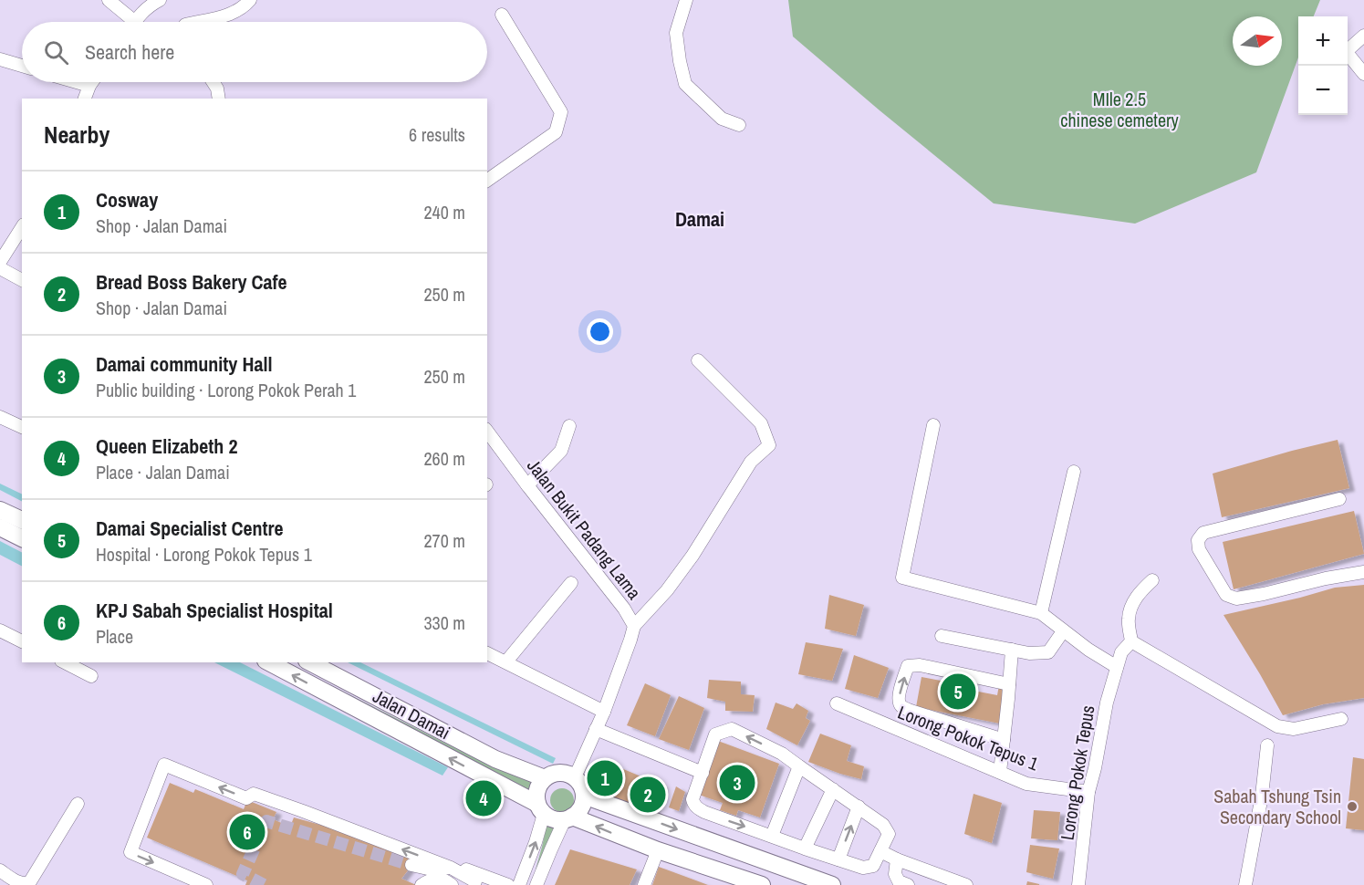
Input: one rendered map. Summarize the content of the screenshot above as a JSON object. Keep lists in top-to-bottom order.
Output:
{
  "streets": {
    "main road": ["Jalan Damai"],
    "street": ["Jalan Bukit Padang Lama", "Lorong Pokok Tepus 1", "Lorong Pokok Tepus"]
  },
  "crossings": [
    ["Jalan Bukit Padang Lama", "Jalan Damai"],
    ["Lorong Pokok Tepus 1", "Lorong Pokok Tepus"]
  ],
  "districts": ["Damai"],
  "parks": ["MIle 2.5 chinese cemetery"],
  "places": ["Sabah Tshung Tsin Secondary School"],
  "north": "right",
  "page": {
    "map_buttons": ["+", "−"],
    "search": "Search here",
    "heading": ["Nearby", "6 results"],
    "list": [
      {
        "mark": "1",
        "name": "Cosway",
        "note": "Shop · Jalan Damai",
        "value": "240 m"
      },
      {
        "mark": "2",
        "name": "Bread Boss Bakery Cafe",
        "note": "Shop · Jalan Damai",
        "value": "250 m"
      },
      {
        "mark": "3",
        "name": "Damai community Hall",
        "note": "Public building · Lorong Pokok Perah 1",
        "value": "250 m"
      },
      {
        "mark": "4",
        "name": "Queen Elizabeth 2",
        "note": "Place · Jalan Damai",
        "value": "260 m"
      },
      {
        "mark": "5",
        "name": "Damai Specialist Centre",
        "note": "Hospital · Lorong Pokok Tepus 1",
        "value": "270 m"
      },
      {
        "mark": "6",
        "name": "KPJ Sabah Specialist Hospital",
        "note": "Place",
        "value": "330 m"
      }
    ],
    "pins": [
      "5",
      "1",
      "3",
      "2",
      "4",
      "6"
    ]
  }
}
